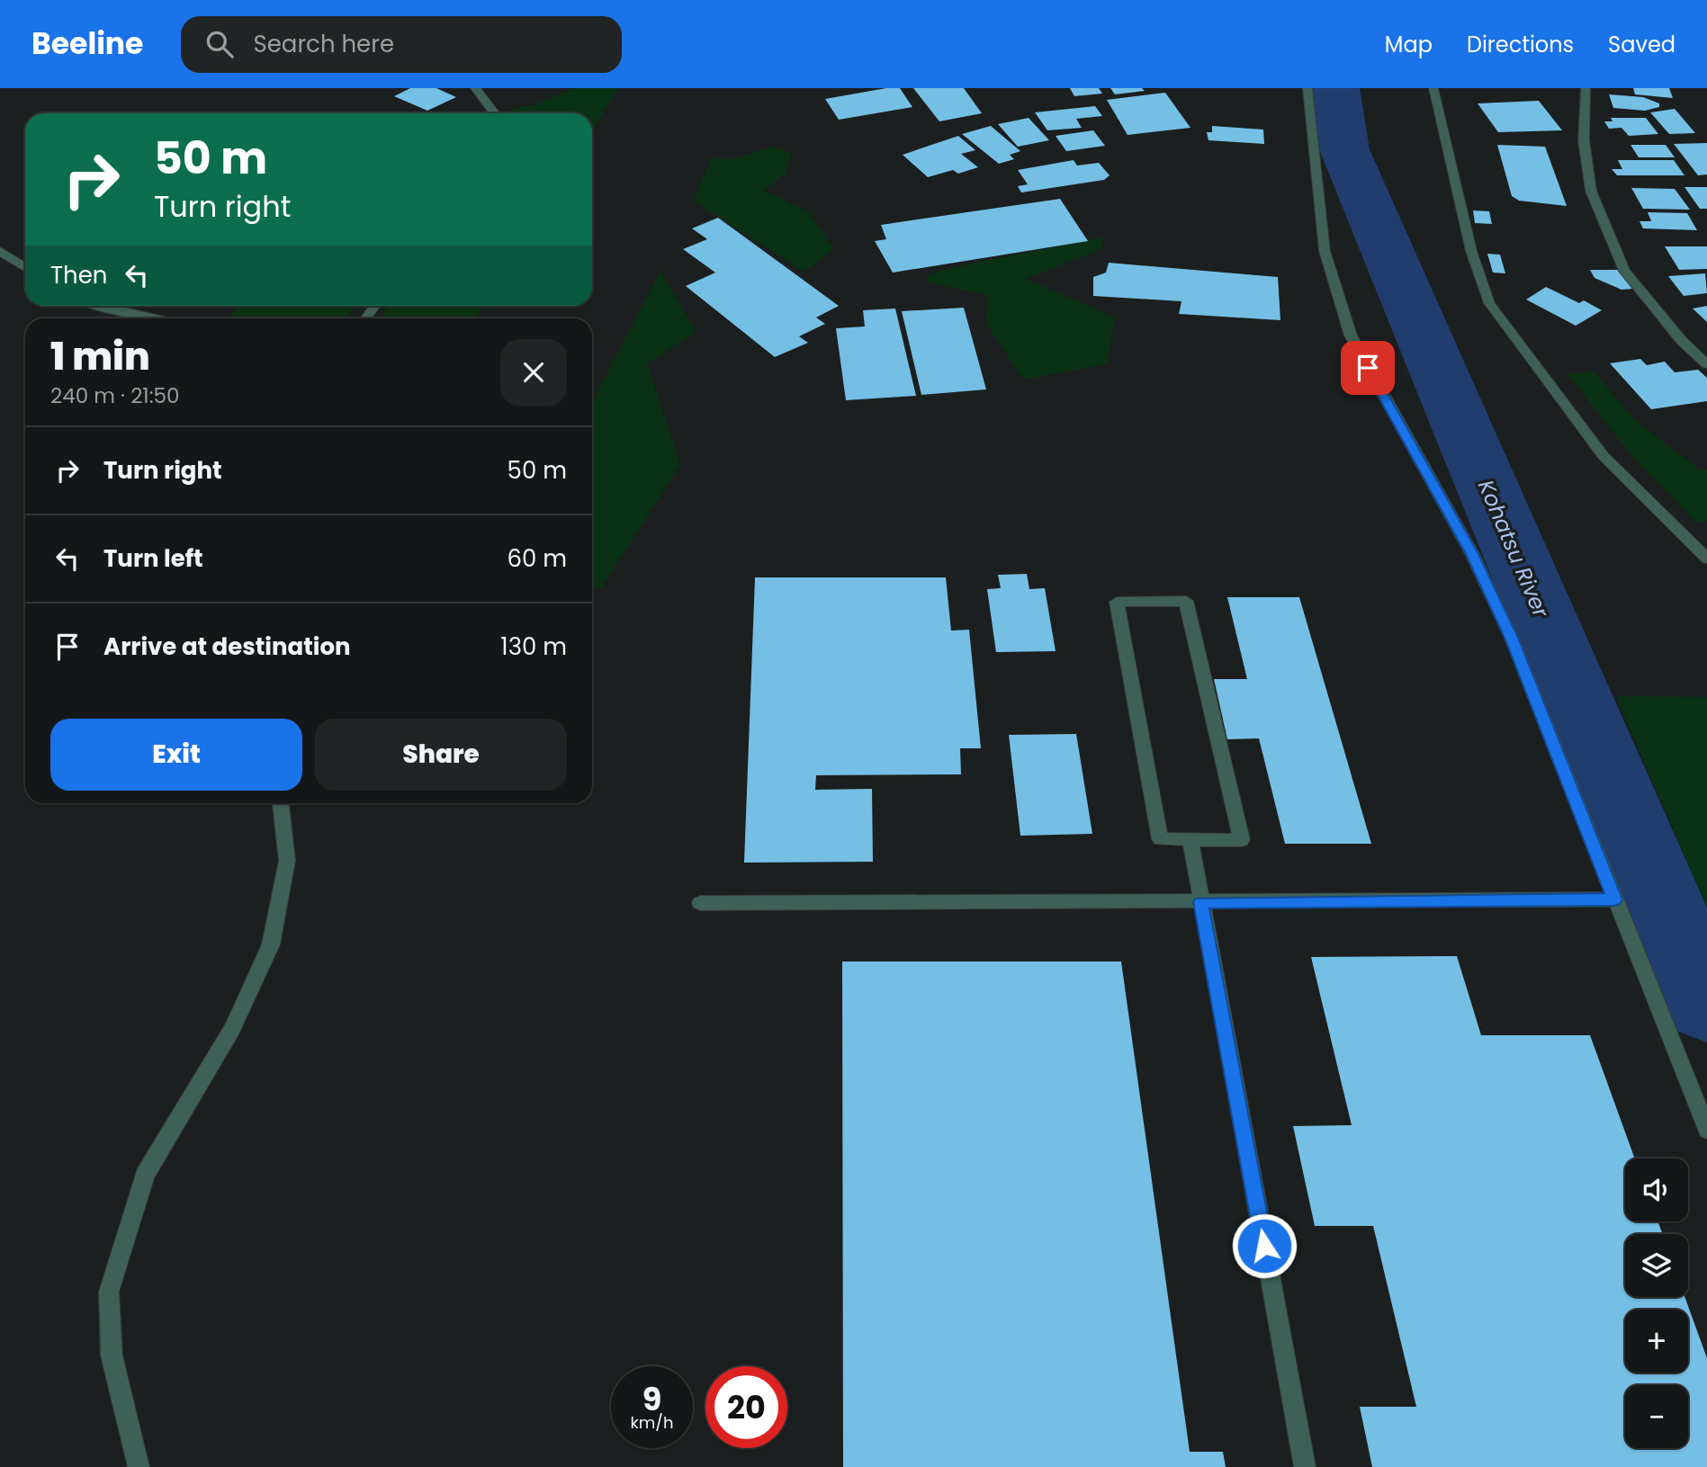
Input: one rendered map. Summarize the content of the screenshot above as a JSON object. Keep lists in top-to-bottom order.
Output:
{
  "water": ["Kohatsu River"],
  "page": {
    "header": "Beeline",
    "search": "Search here",
    "nav": ["Map", "Directions", "Saved"],
    "turn": ["50 m", "Turn right"],
    "then": "Then",
    "heading": ["1 min", "240 m · 21:50"],
    "list": [
      {
        "name": "Turn right",
        "value": "50 m"
      },
      {
        "name": "Turn left",
        "value": "60 m"
      },
      {
        "name": "Arrive at destination",
        "value": "130 m"
      }
    ],
    "buttons": ["Exit", "Share"],
    "map_buttons": ["+", "−"],
    "speed": "9 km/h",
    "limit": "20"
  }
}
